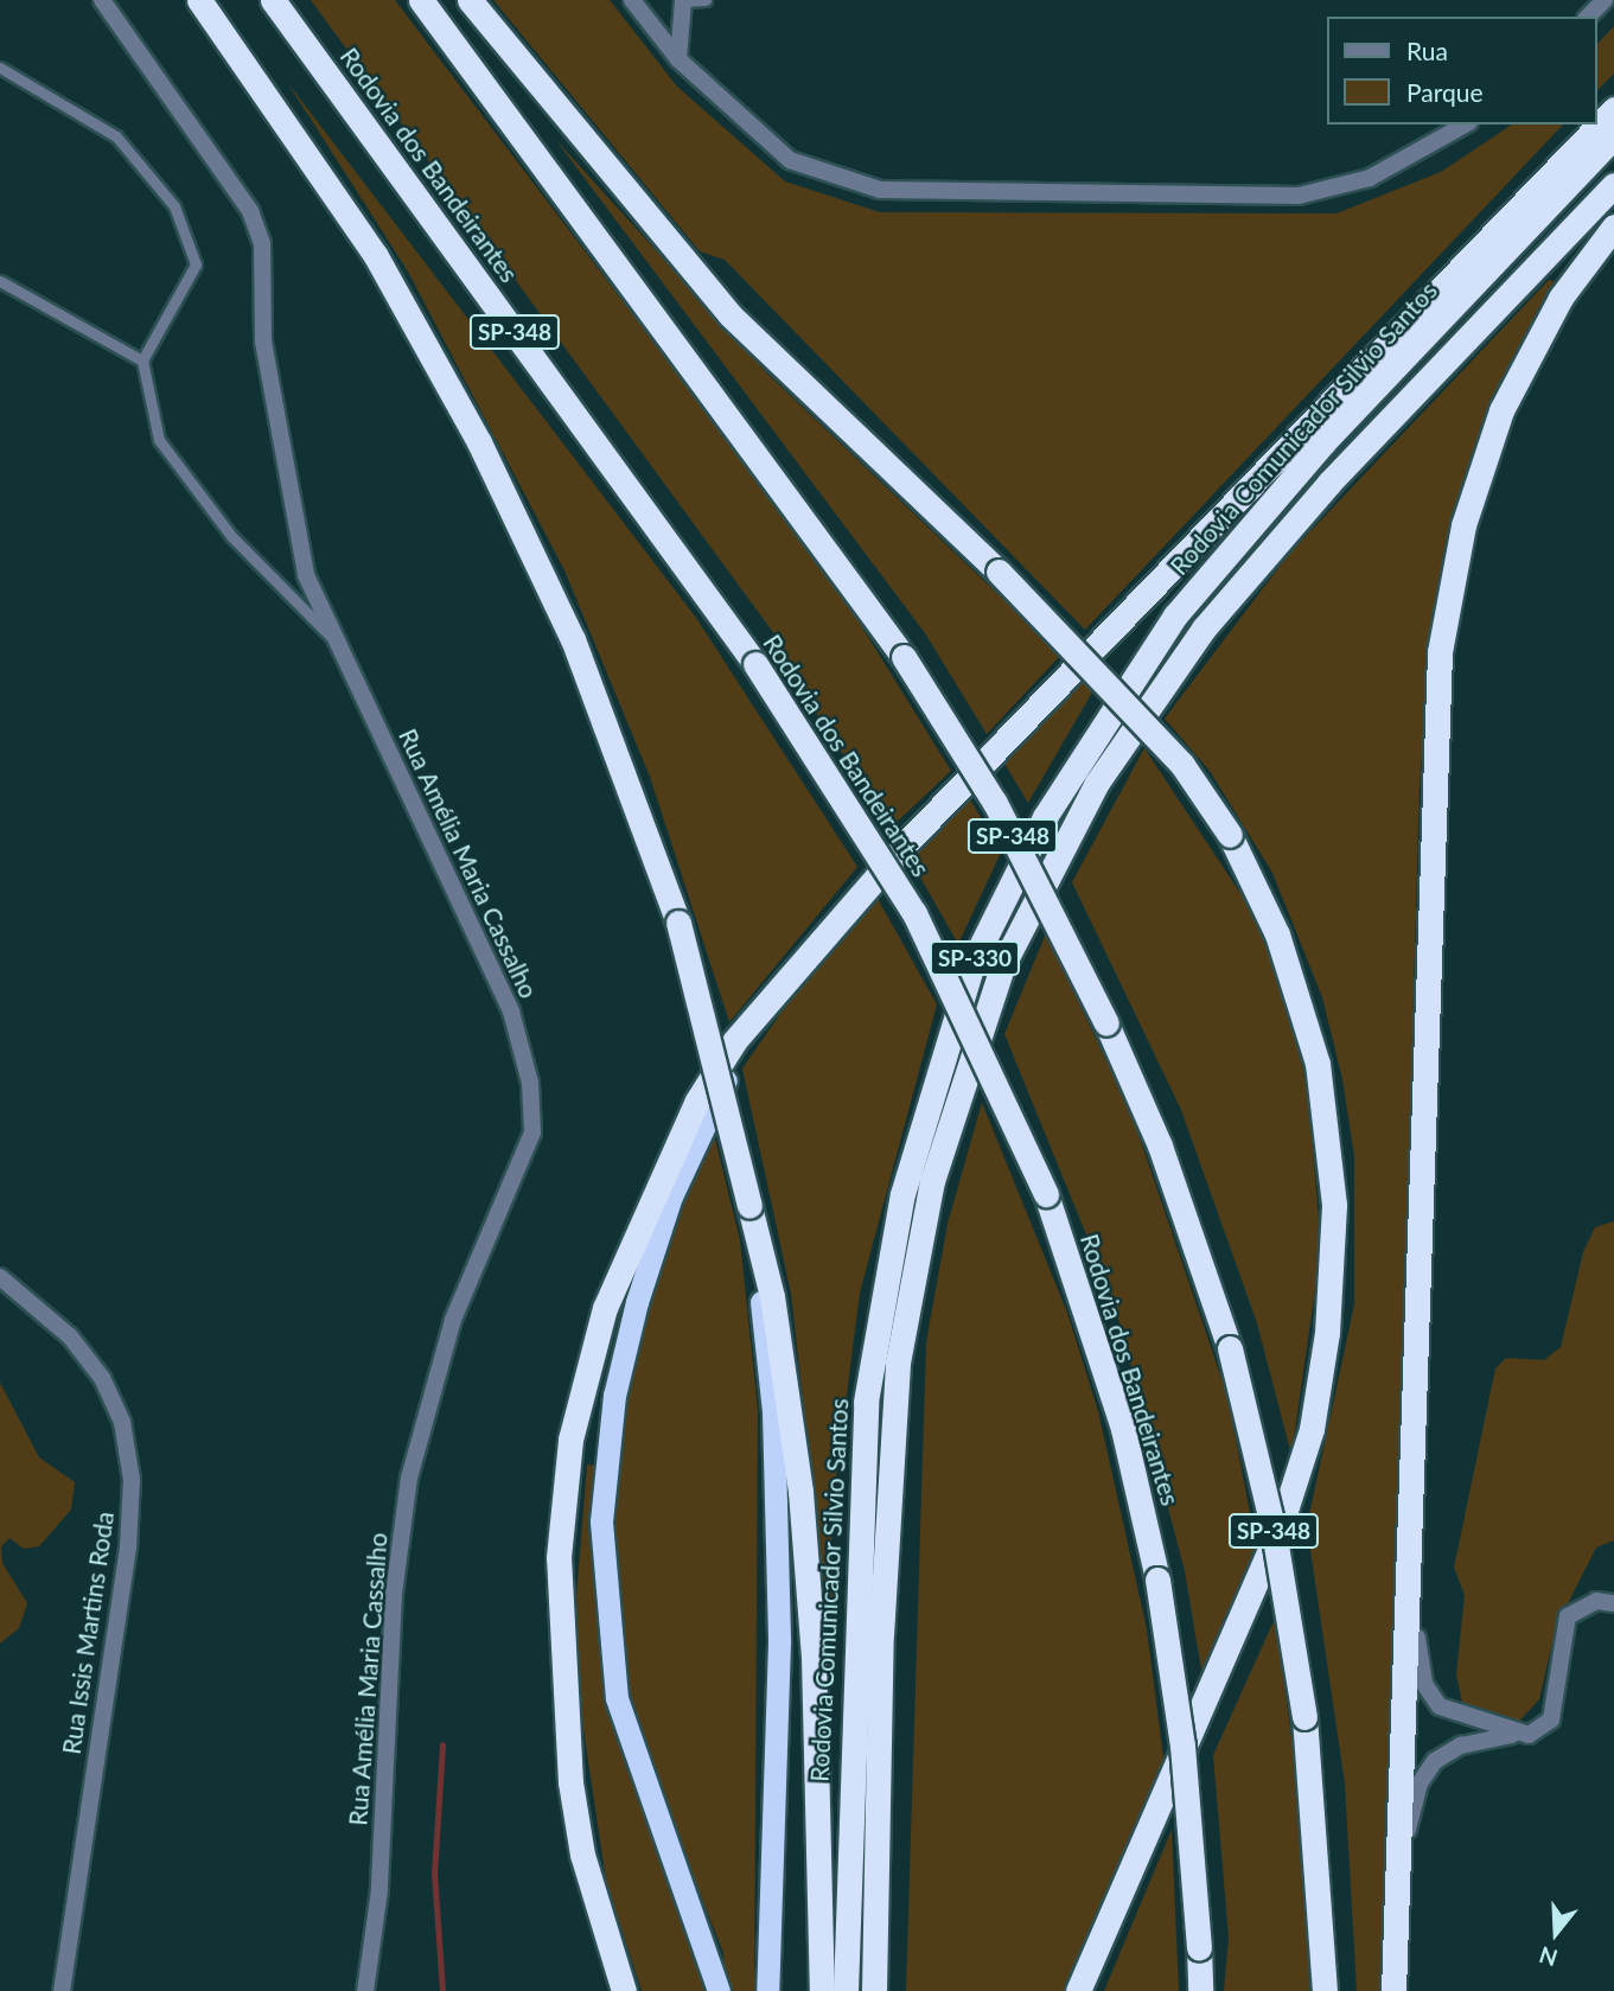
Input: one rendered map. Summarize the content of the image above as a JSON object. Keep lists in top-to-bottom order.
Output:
{
  "streets": {
    "highway": [
      "Rodovia dos Bandeirantes",
      "SP-348",
      "Rodovia Comunicador Silvio Santos",
      "SP-330"
    ],
    "street": ["Rua Amélia Maria Cassalho", "Rua Issis Martins Roda"]
  },
  "legend": ["Rua", "Parque"],
  "north": "bottom"
}
